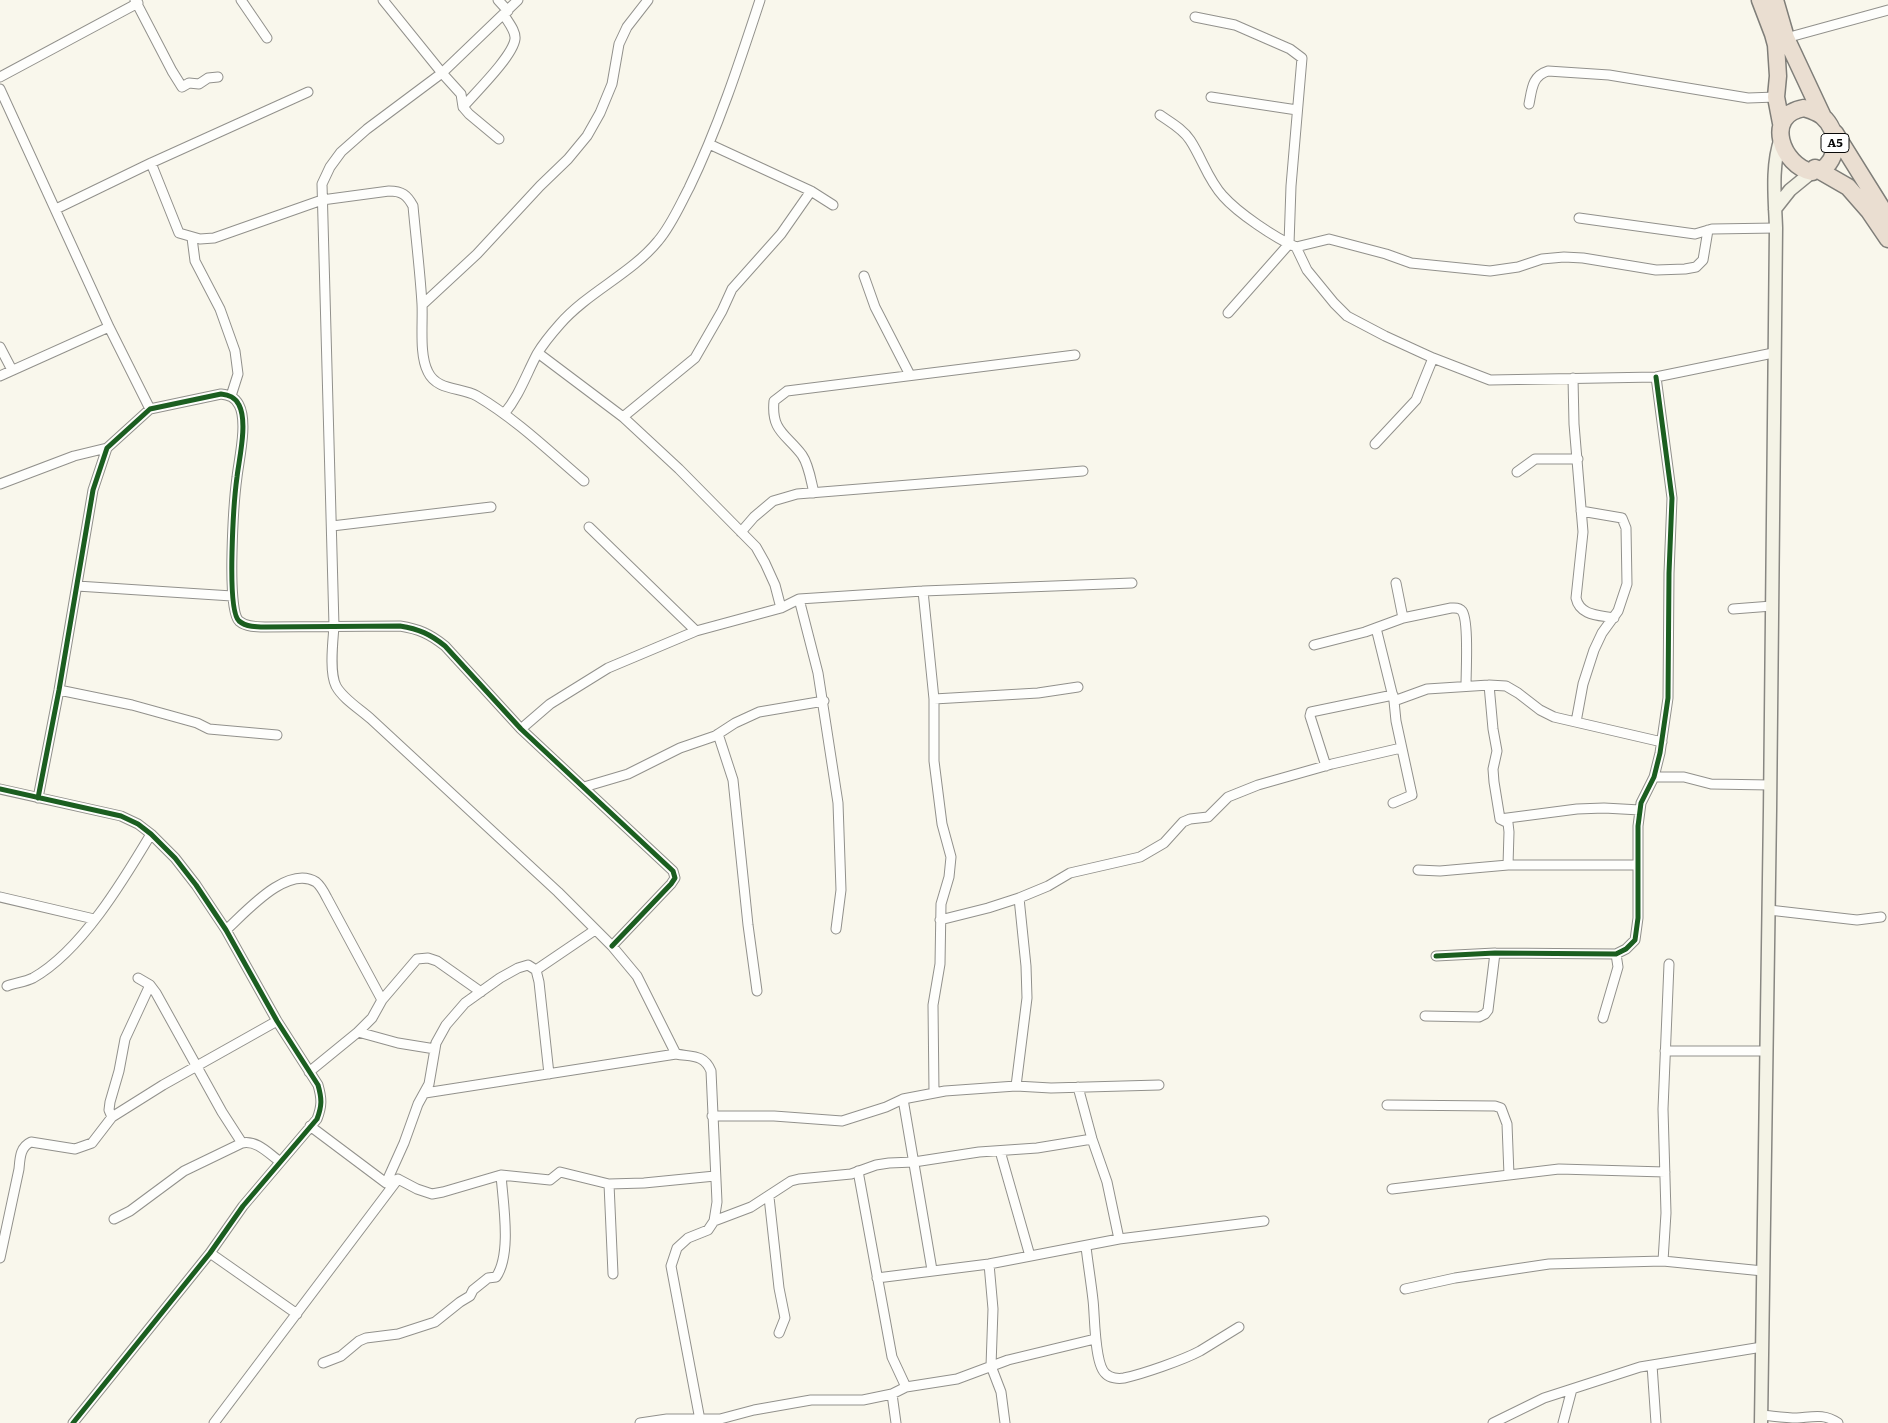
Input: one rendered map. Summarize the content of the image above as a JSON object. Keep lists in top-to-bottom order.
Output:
{
  "streets": {
    "highway": ["A5"]
  }
}
